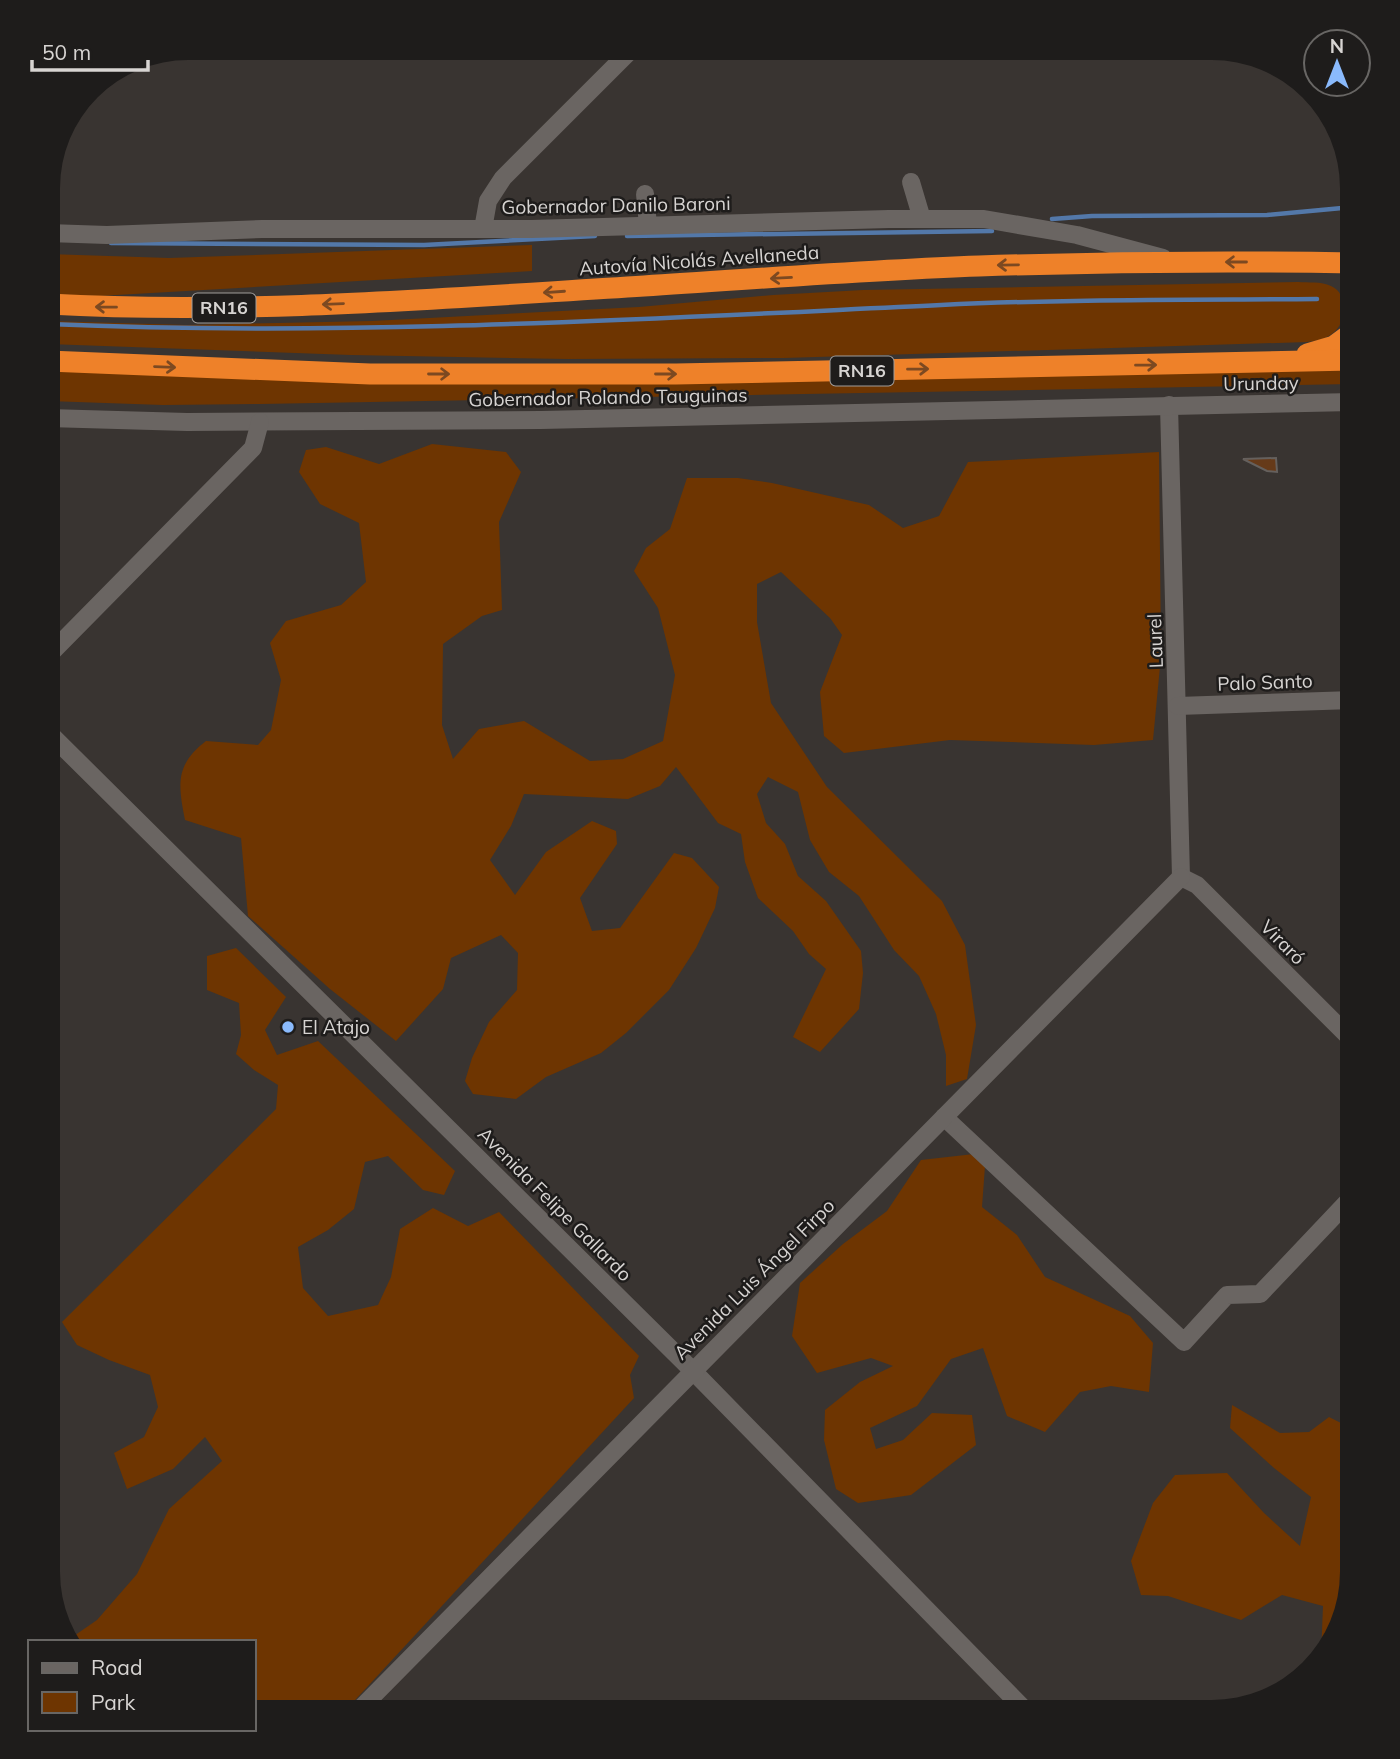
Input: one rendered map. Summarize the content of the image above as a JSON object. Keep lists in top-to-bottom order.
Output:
{
  "streets": {
    "highway": ["Autovía Nicolás Avellaneda", "RN16"],
    "street": [
      "Gobernador Danilo Baroni",
      "Urunday",
      "Gobernador Rolando Tauguinas",
      "Laurel",
      "Palo Santo",
      "Viraró",
      "Avenida Felipe Gallardo",
      "Avenida Luis Ángel Firpo"
    ]
  },
  "crossings": [
    ["Gobernador Danilo Baroni", "Autovía Nicolás Avellaneda"],
    ["Urunday", "Gobernador Rolando Tauguinas"],
    ["Urunday", "Laurel"],
    ["Gobernador Rolando Tauguinas", "Laurel"],
    ["Laurel", "Palo Santo"],
    ["Laurel", "Viraró"],
    ["Laurel", "Avenida Luis Ángel Firpo"],
    ["Viraró", "Avenida Luis Ángel Firpo"],
    ["Avenida Felipe Gallardo", "Avenida Luis Ángel Firpo"]
  ],
  "places": ["El Atajo"],
  "legend": ["Road", "Park"],
  "scale_bar": "50 m",
  "north": "top"
}
